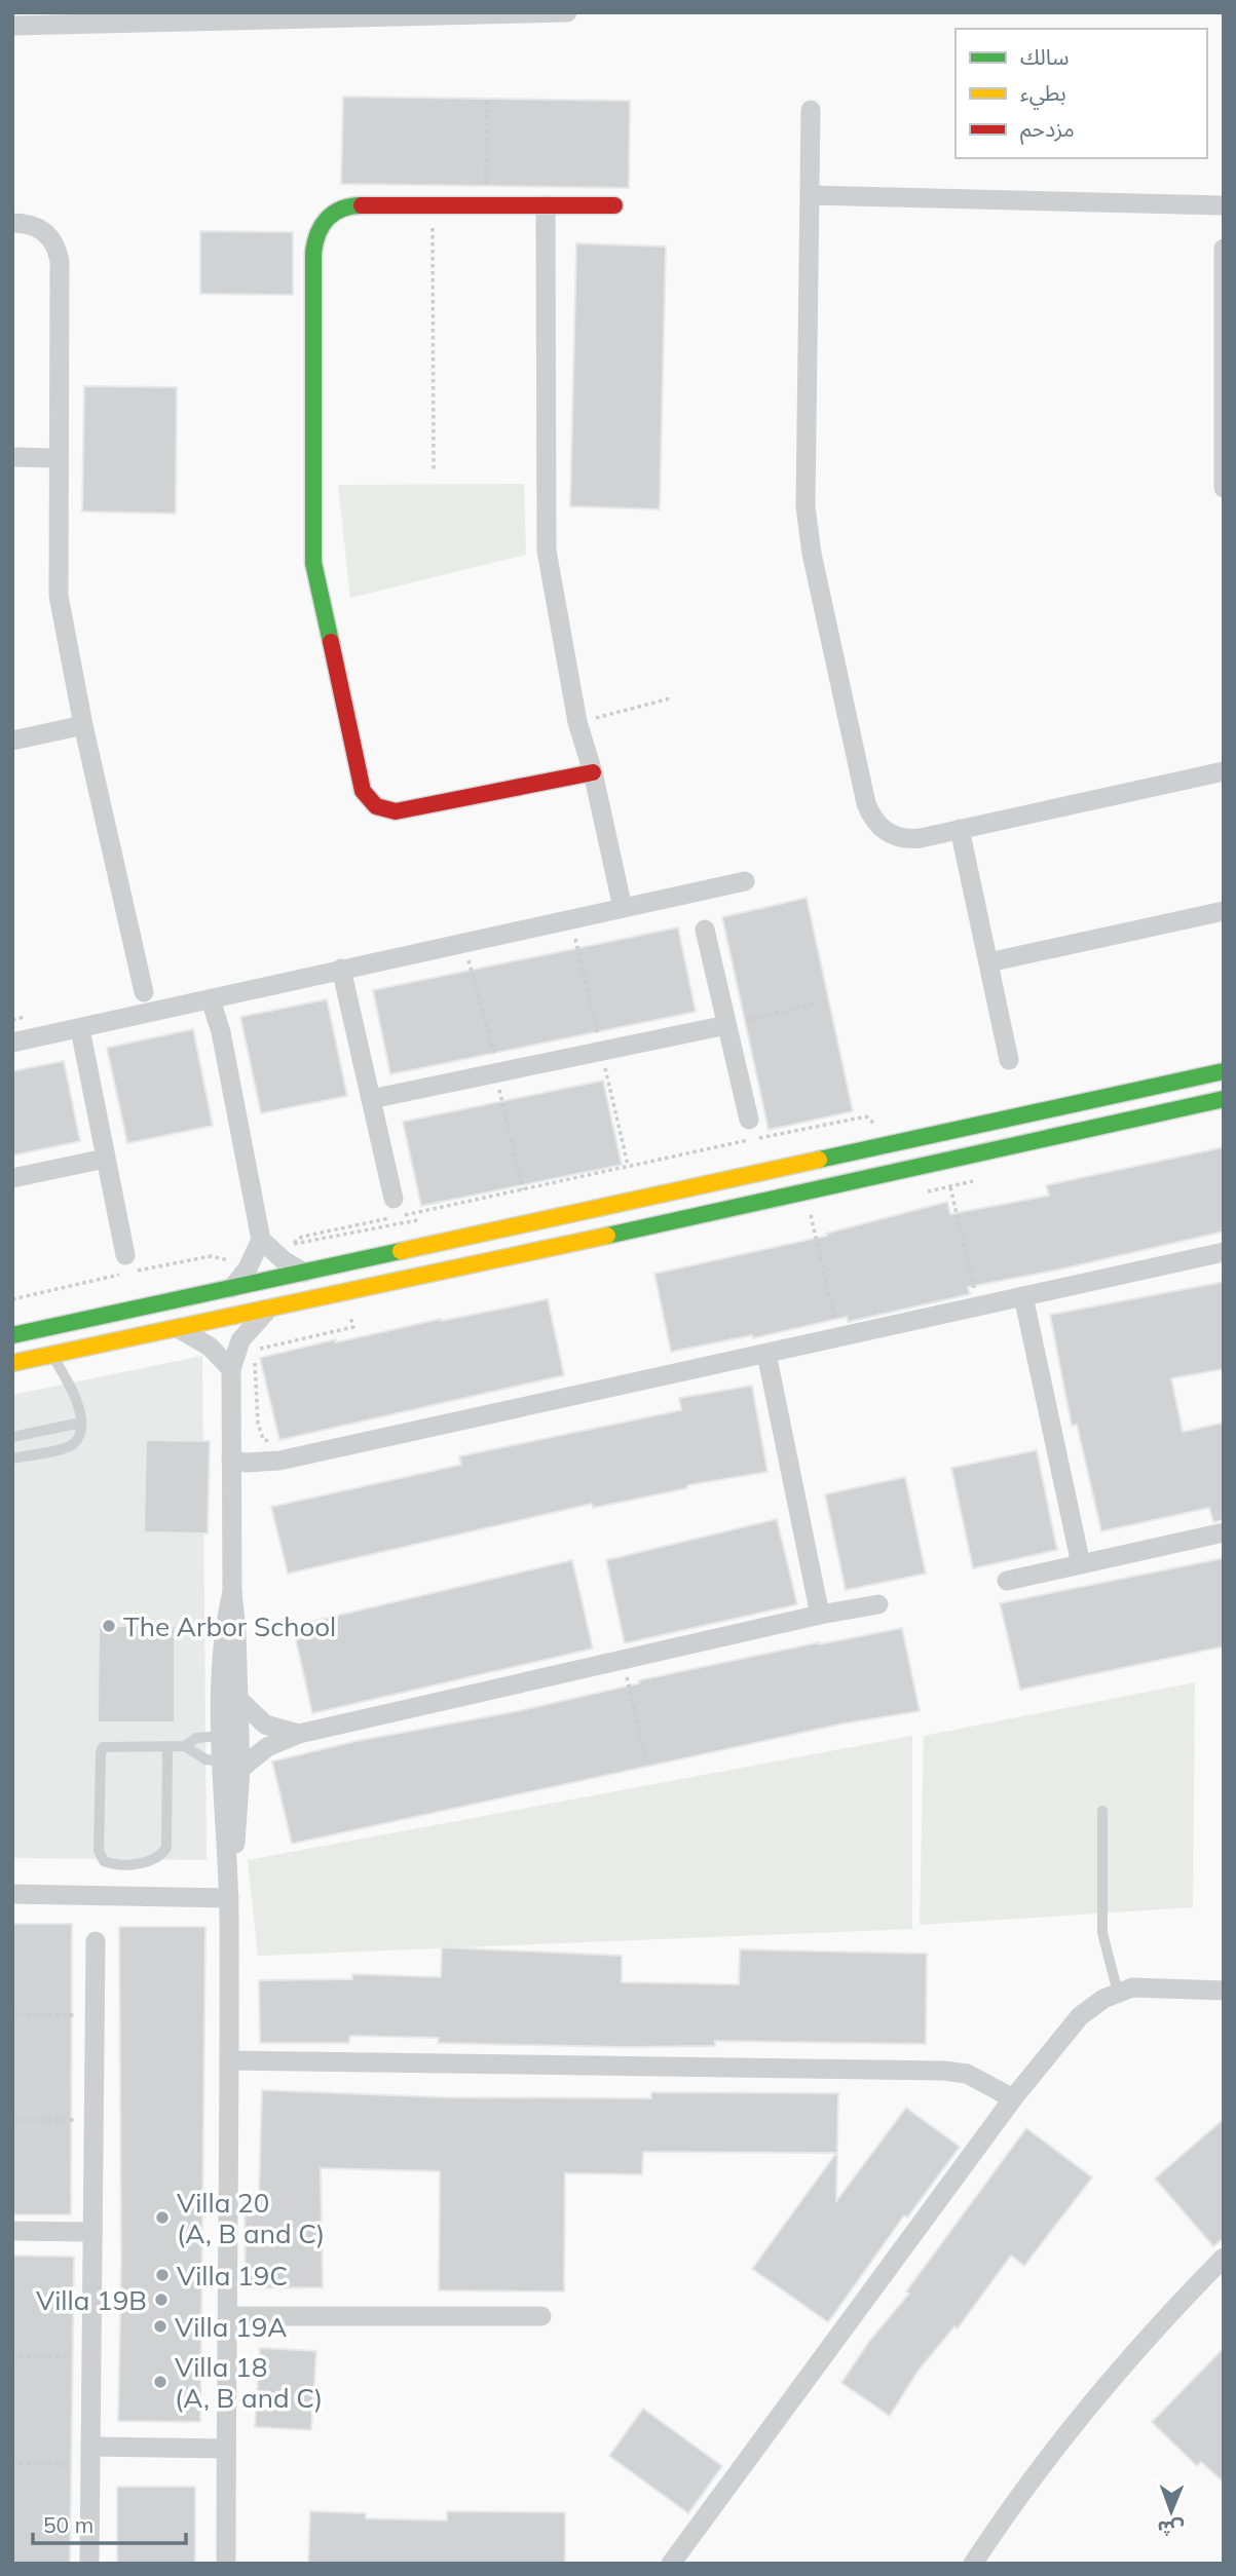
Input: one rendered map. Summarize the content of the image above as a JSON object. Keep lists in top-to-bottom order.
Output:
{
  "places": [
    "The Arbor School",
    "Villa 20 (A, B and C)",
    "Villa 19C",
    "Villa 19B",
    "Villa 19A",
    "Villa 18 (A, B and C)"
  ],
  "legend": ["سالك", "بطيء", "مزدحم"],
  "scale_bar": "50 m",
  "north": "bottom"
}
